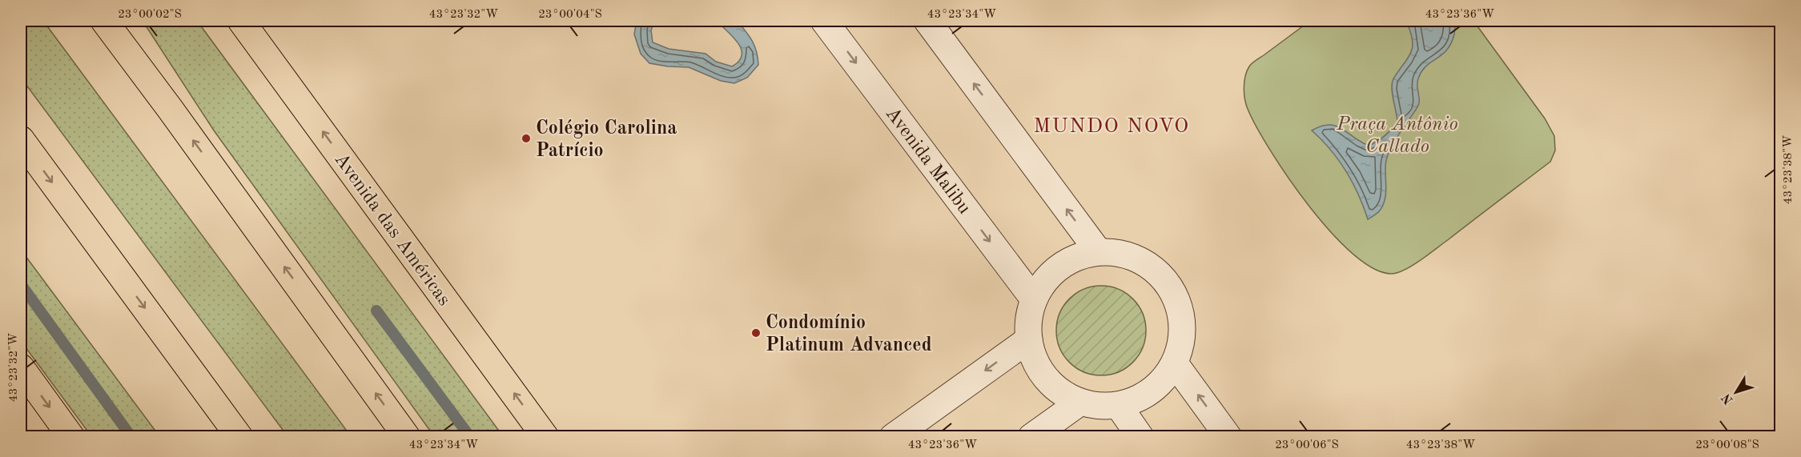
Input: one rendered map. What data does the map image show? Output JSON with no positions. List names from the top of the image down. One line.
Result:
{"streets":{"main road":["Avenida das Américas"],"street":["Avenida Malibu"]},"districts":["MUNDO NOVO"],"parks":["Praça Antônio Callado"],"places":["Colégio Carolina Patrício","Condomínio Platinum Advanced"],"north":"bottom left","coordinates":["23°00'02\"S","43°23'32\"W","23°00'04\"S","43°23'34\"W","43°23'36\"W","43°23'38\"W","23°00'06\"S","23°00'08\"S"]}
